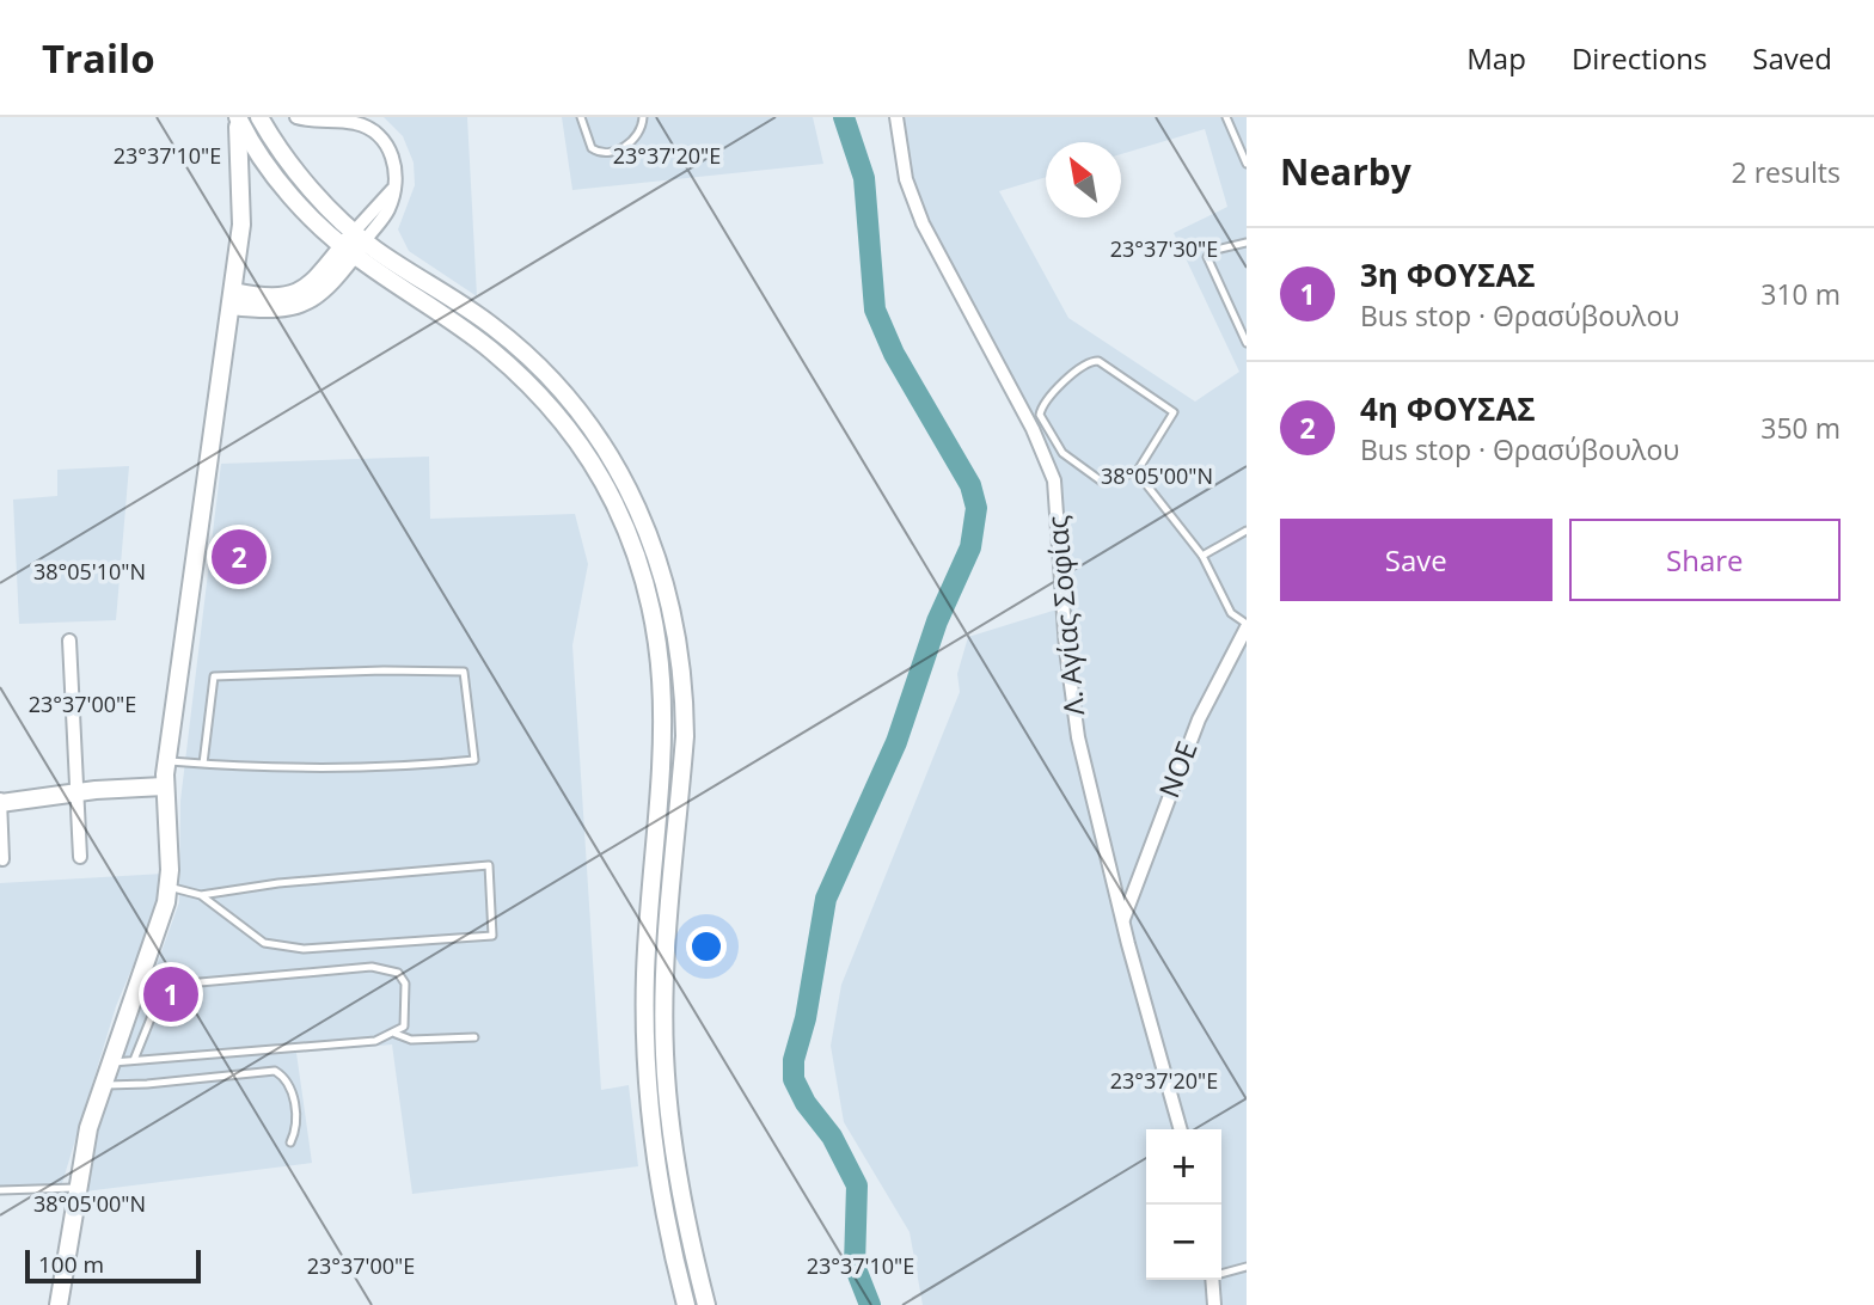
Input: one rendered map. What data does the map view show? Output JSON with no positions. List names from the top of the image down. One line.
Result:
{"streets":{"street":["Λ. Αγίας Σοφίας","NOE"]},"crossings":[["Λ. Αγίας Σοφίας","NOE"]],"scale_bar":"100 m","north":"top left","page":{"header":"Trailo","nav":["Map","Directions","Saved"],"heading":["Nearby","2 results"],"list":[{"mark":"1","name":"3η ΦΟΥΣΑΣ","note":"Bus stop · Θρασύβουλου","value":"310 m"},{"mark":"2","name":"4η ΦΟΥΣΑΣ","note":"Bus stop · Θρασύβουλου","value":"350 m"}],"buttons":["Save","Share"],"pins":["2","1"],"map_buttons":["+","−"],"scale":"100 m"},"coordinates":["23°37'10\"E","23°37'20\"E","23°37'30\"E","38°05'00\"N","38°05'10\"N","23°37'00\"E"]}
